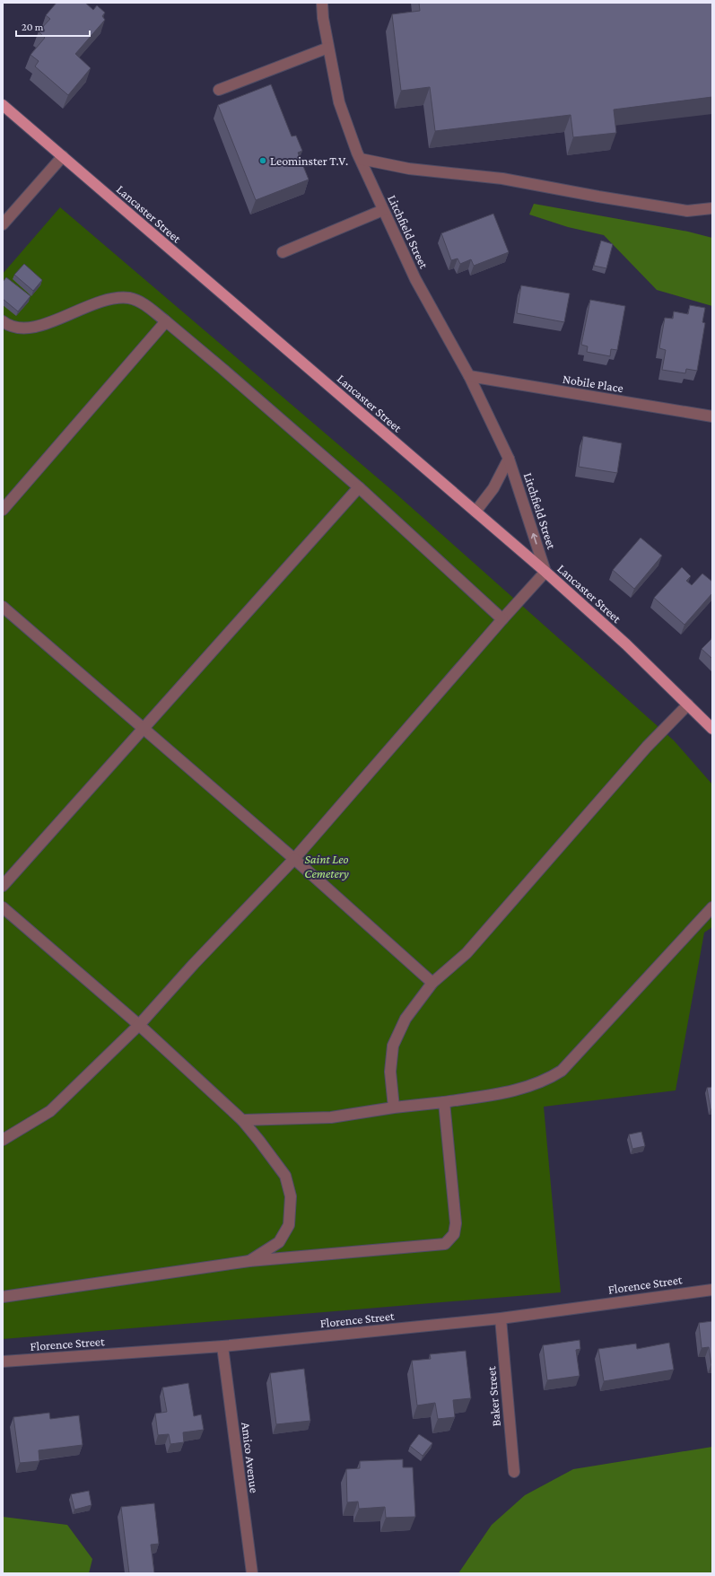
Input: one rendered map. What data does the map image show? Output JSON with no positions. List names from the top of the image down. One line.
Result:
{"streets":{"main road":["Lancaster Street"],"street":["Litchfield Street","Nobile Place","Florence Street","Baker Street","Amico Avenue"]},"crossings":[["Lancaster Street","Litchfield Street"],["Litchfield Street","Nobile Place"],["Florence Street","Baker Street"],["Florence Street","Amico Avenue"]],"parks":["Saint Leo Cemetery"],"places":["Leominster T.V."],"scale_bar":"20 m"}
